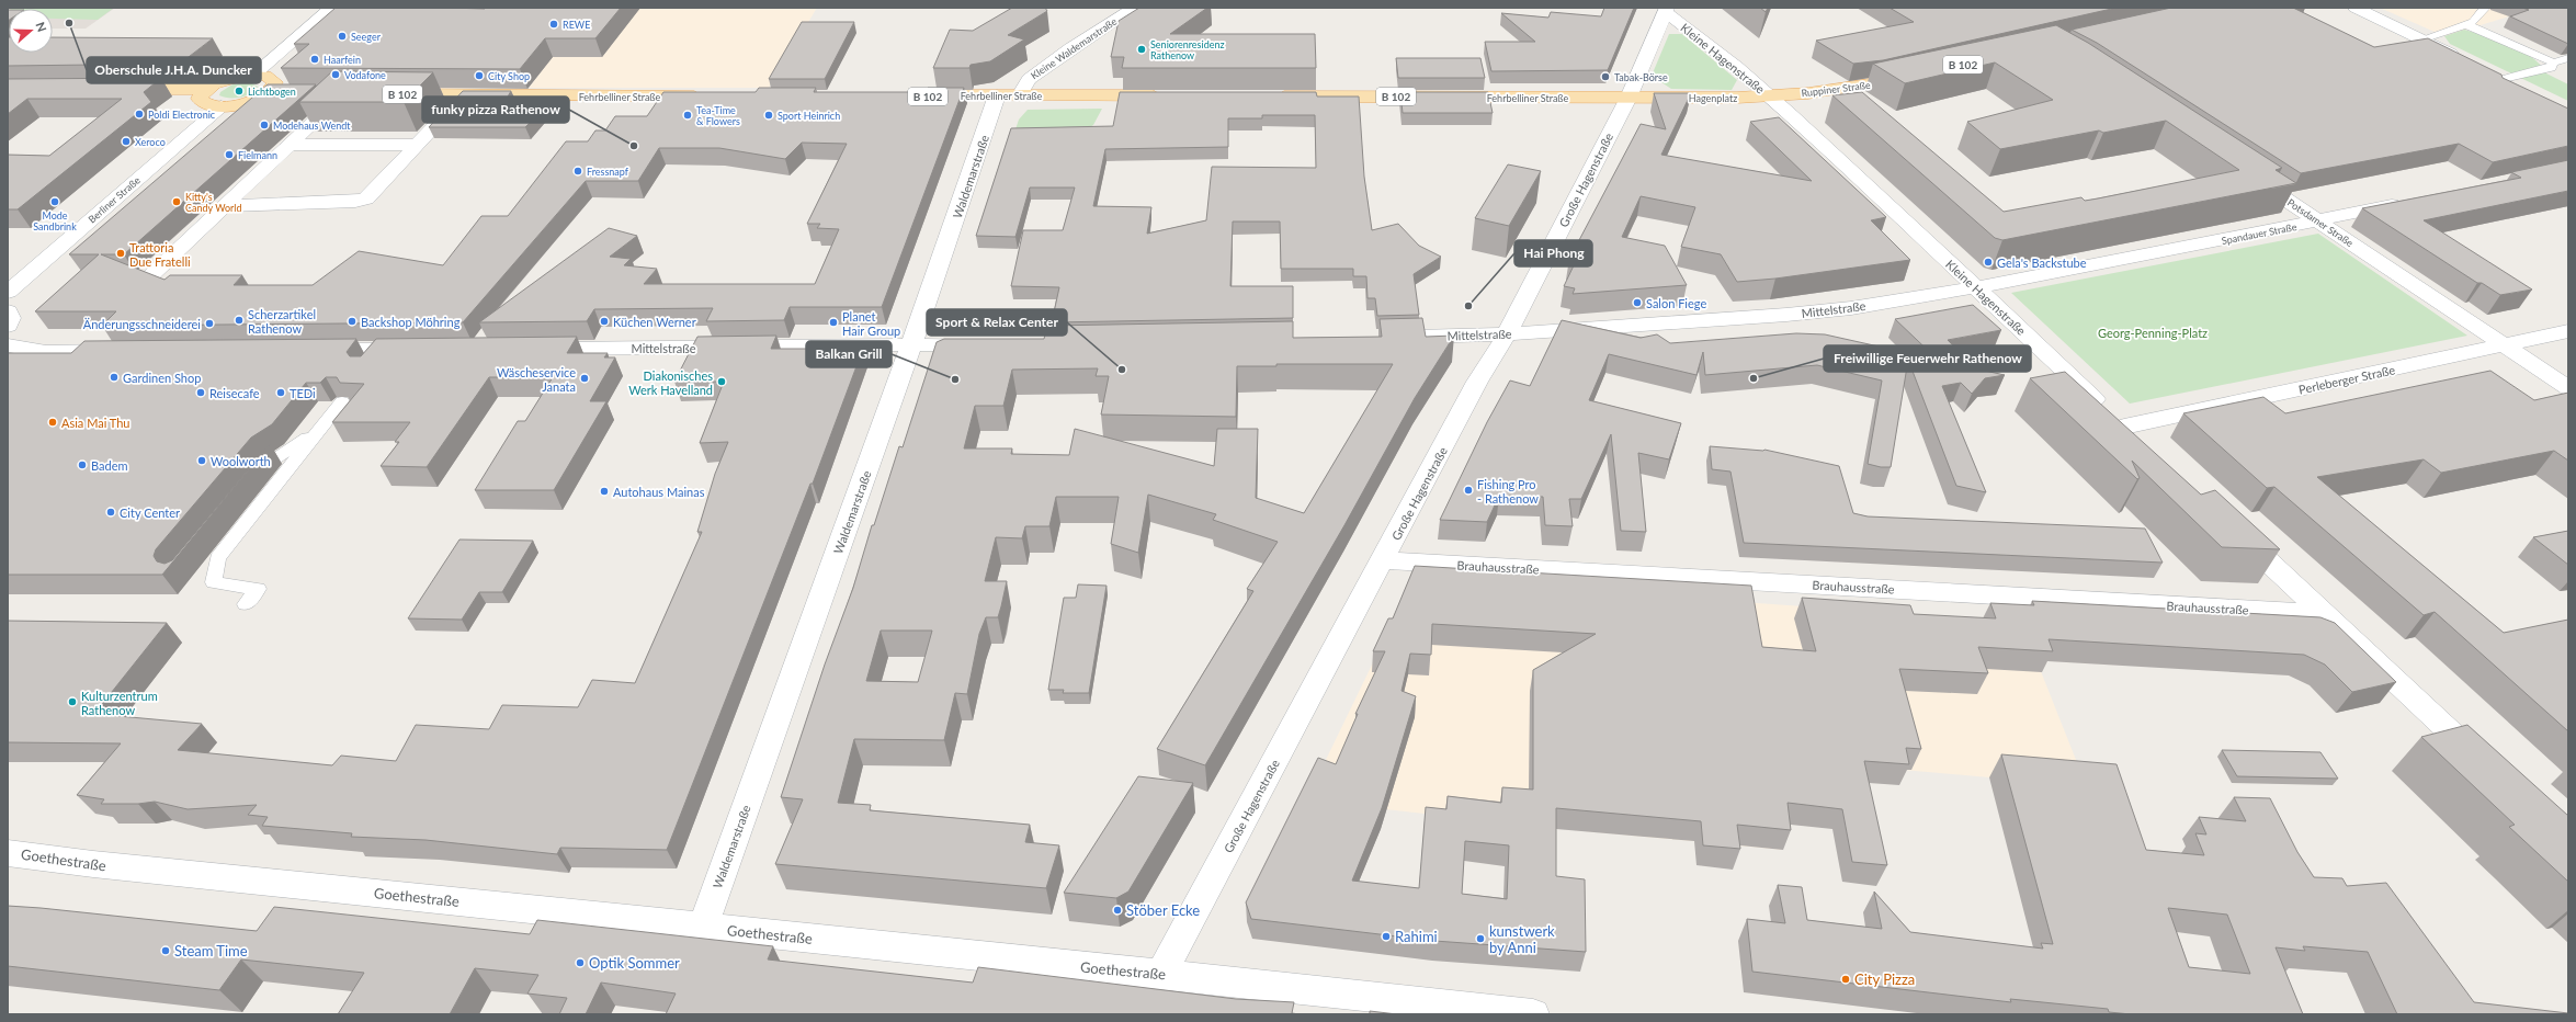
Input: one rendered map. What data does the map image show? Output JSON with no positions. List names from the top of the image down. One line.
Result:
{"streets":{"main road":["B 102","Ruppiner Straße","Fehrbelliner Straße","Hagenplatz"],"street":["Kleine Waldemarstraße","Kleine Hagenstraße","Waldemarstraße","Große Hagenstraße","Berliner Straße","Potsdamer Straße","Spandauer Straße","Mittelstraße","Perleberger Straße","Brauhausstraße","Goethestraße"]},"crossings":[["Kleine Waldemarstraße","Fehrbelliner Straße"],["Kleine Hagenstraße","Ruppiner Straße"],["Kleine Hagenstraße","Hagenplatz"],["Kleine Hagenstraße","Große Hagenstraße"],["Kleine Hagenstraße","Spandauer Straße"],["Kleine Hagenstraße","Mittelstraße"],["Kleine Hagenstraße","Perleberger Straße"],["Ruppiner Straße","Hagenplatz"],["Fehrbelliner Straße","Hagenplatz"],["Fehrbelliner Straße","Waldemarstraße"],["Fehrbelliner Straße","Große Hagenstraße"],["Hagenplatz","Große Hagenstraße"],["Waldemarstraße","Mittelstraße"],["Waldemarstraße","Goethestraße"],["Große Hagenstraße","Mittelstraße"],["Große Hagenstraße","Brauhausstraße"],["Große Hagenstraße","Goethestraße"],["Potsdamer Straße","Spandauer Straße"],["Potsdamer Straße","Perleberger Straße"],["Spandauer Straße","Mittelstraße"]],"parks":["Georg-Penning-Platz"],"places":["Oberschule J.H.A. Duncker","REWE","Seeger","Seniorenresidenz Rathenow","Haarfein","Vodafone","City Shop","Tabak-Börse","Lichtbogen","Poldi Electronic","Tea-Time & Flowers","Sport Heinrich","Modehaus Wendt","Xeroco","funky pizza Rathenow","Fielmann","Fressnapf","Mode Sandbrink","Kitty's Candy World","Trattoria Due Fratelli","Gela's Backstube","Salon Fiege","Hai Phong","Scherzartikel Rathenow","Backshop Möhring","Küchen Werner","Planet Hair Group","Änderungsschneiderei","Sport & Relax Center","Gardinen Shop","Wäscheservice Janata","Freiwillige Feuerwehr Rathenow","Balkan Grill","Diakonisches Werk Havelland","Reisecafe","TEDi","Asia Mai Thu","Woolworth","Badem","Fishing Pro - Rathenow","Autohaus Mainas","City Center","Kulturzentrum Rathenow","Stöber Ecke","Rahimi","kunstwerk by Anni","Steam Time","Optik Sommer","City Pizza"],"north":"right"}
